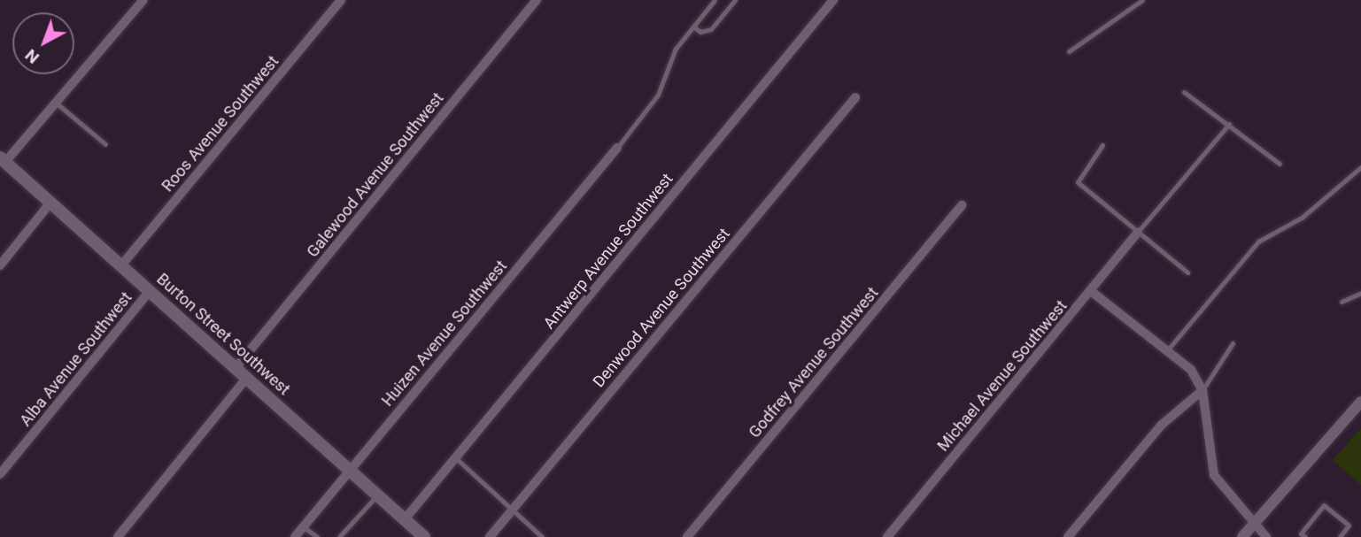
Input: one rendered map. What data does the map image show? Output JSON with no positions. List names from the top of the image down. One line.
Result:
{"streets":{"main road":["Burton Street Southwest"],"street":["Roos Avenue Southwest","Galewood Avenue Southwest","Antwerp Avenue Southwest","Denwood Avenue Southwest","Huizen Avenue Southwest","Alba Avenue Southwest","Godfrey Avenue Southwest","Michael Avenue Southwest"]},"crossings":[["Roos Avenue Southwest","Burton Street Southwest"],["Galewood Avenue Southwest","Burton Street Southwest"],["Antwerp Avenue Southwest","Burton Street Southwest"],["Huizen Avenue Southwest","Burton Street Southwest"],["Burton Street Southwest","Alba Avenue Southwest"]],"north":"bottom left"}
